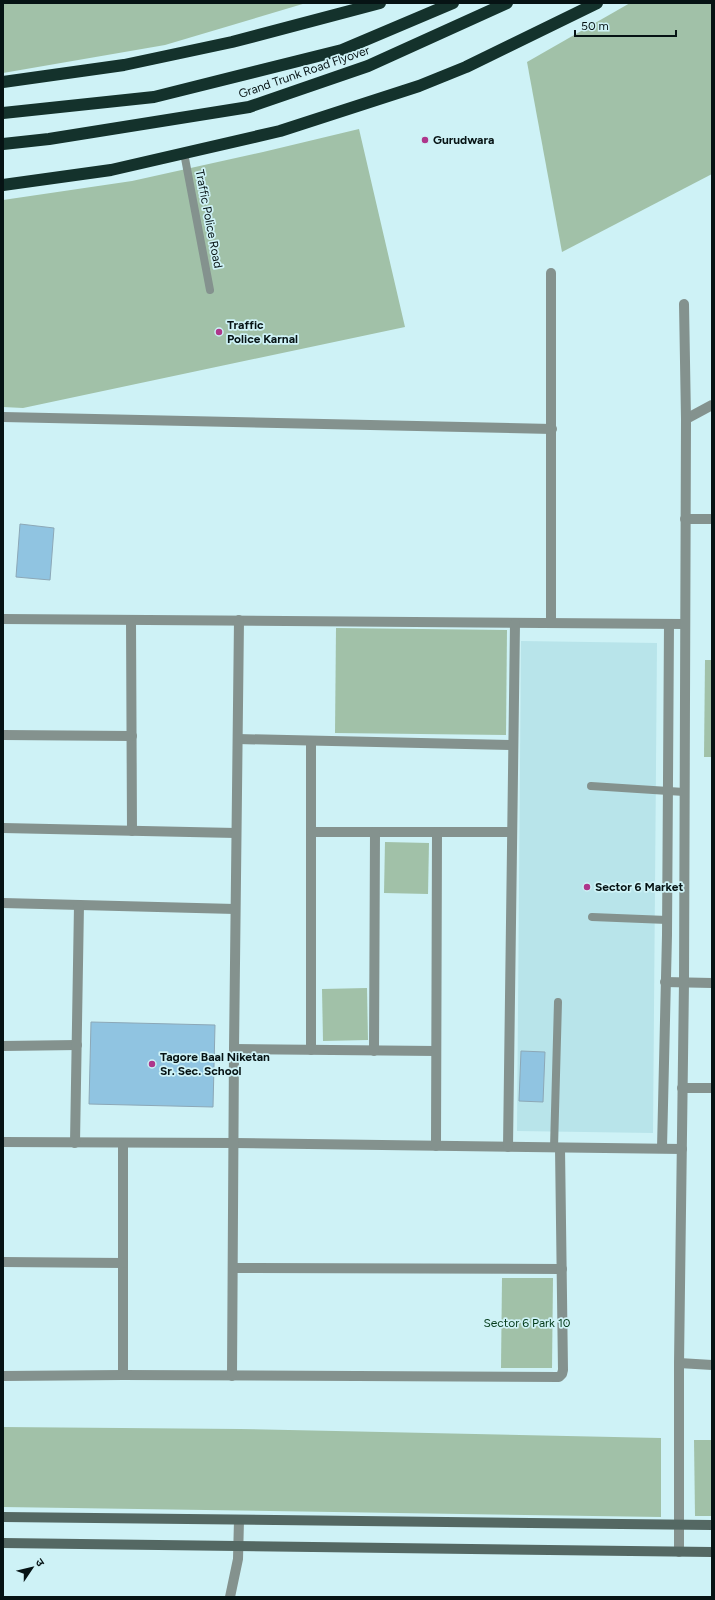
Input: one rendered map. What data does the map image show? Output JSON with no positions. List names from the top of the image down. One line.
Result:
{"streets":{"highway":["Grand Trunk Road Flyover"],"lane":["Traffic Police Road"]},"parks":["Sector 6 Park 10"],"places":["Gurudwara","Traffic Police Karnal","Sector 6 Market","Tagore Baal Niketan Sr. Sec. School"],"scale_bar":"50 m","north":"top right"}
